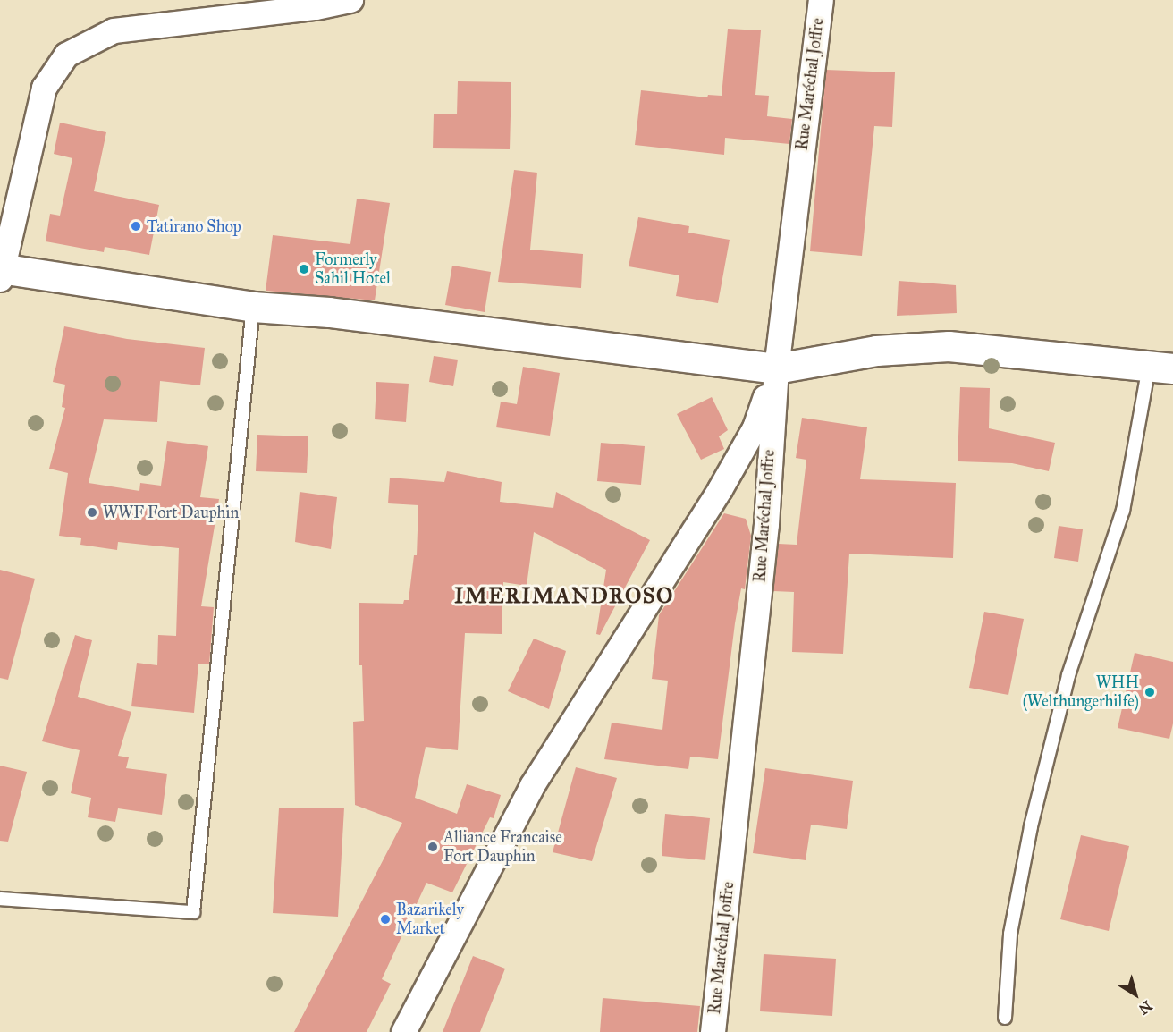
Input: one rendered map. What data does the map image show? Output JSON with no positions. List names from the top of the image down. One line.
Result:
{"streets":{"street":["Rue Maréchal Joffre"]},"districts":["IMERIMANDROSO"],"places":["Tatirano Shop","Formerly Sahil Hotel","WWF Fort Dauphin","WHH (Welthungerhilfe)","Alliance Francaise Fort Dauphin","Bazarikely Market"],"north":"bottom right"}
